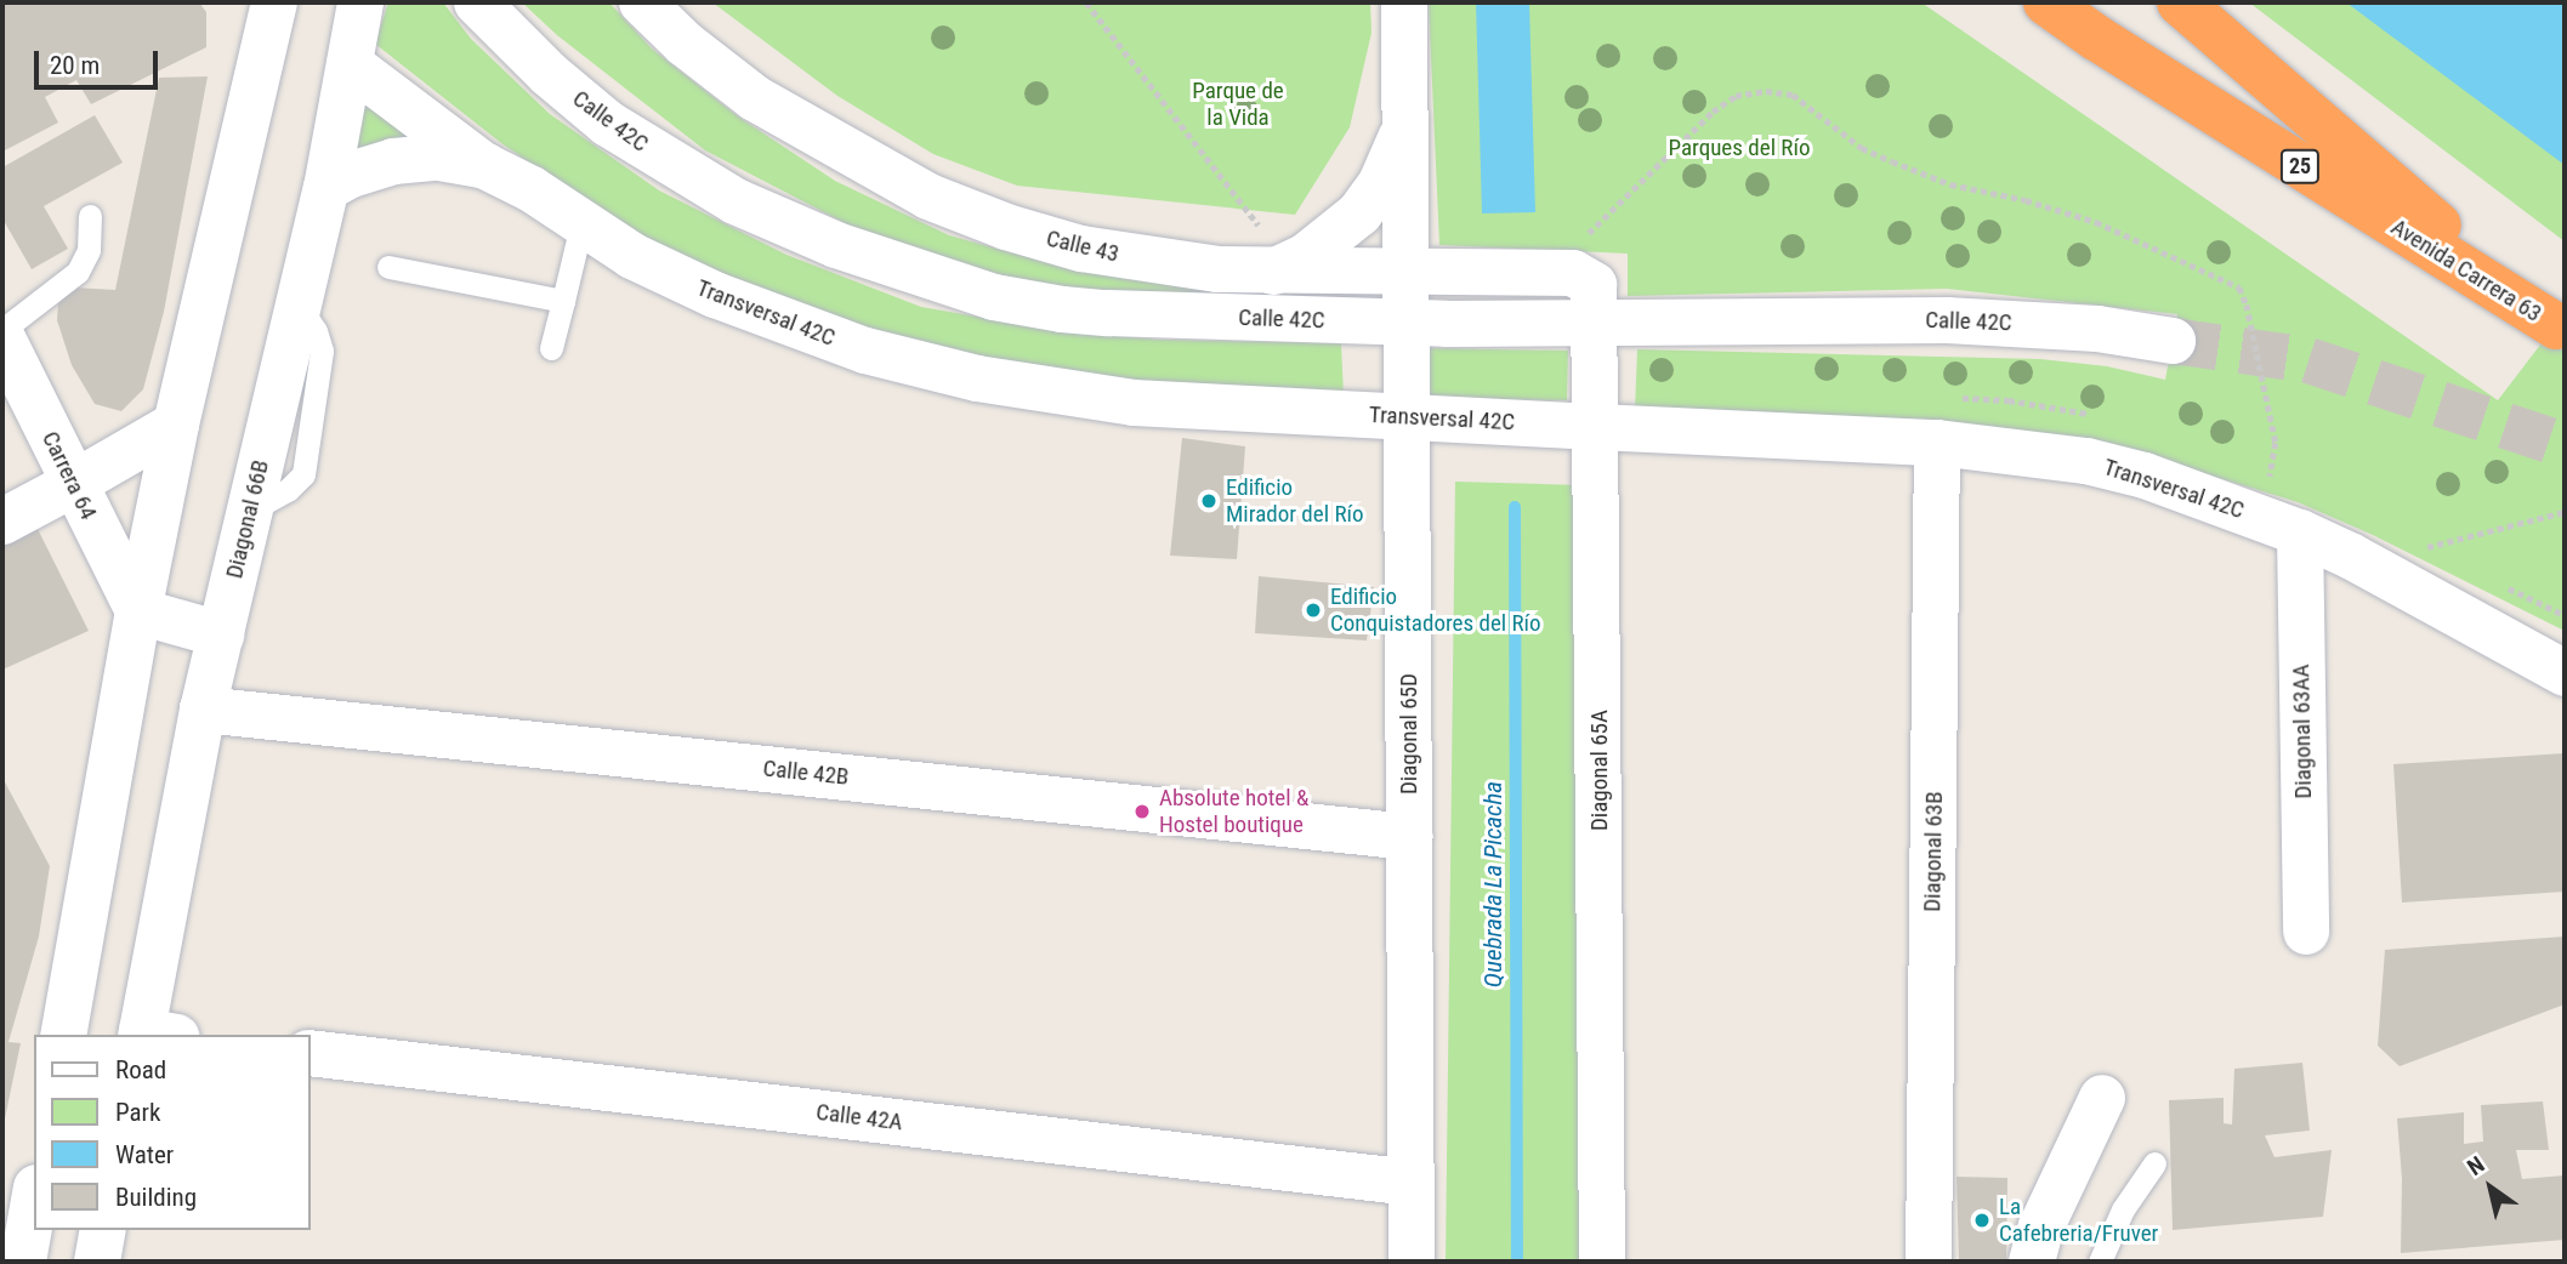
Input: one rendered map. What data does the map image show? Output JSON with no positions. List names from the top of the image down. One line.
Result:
{"streets":{"highway":["25","Avenida Carrera 63"],"street":["Calle 42C","Calle 43","Transversal 42C","Carrera 64","Diagonal 66B","Diagonal 63AA","Diagonal 65D","Diagonal 65A","Calle 42B","Diagonal 63B","Calle 42A"]},"crossings":[["Calle 42C","Calle 43"],["Calle 42C","Diagonal 65D"],["Calle 42C","Diagonal 65A"],["Calle 43","Diagonal 65D"],["Calle 43","Diagonal 65A"],["Transversal 42C","Diagonal 66B"],["Transversal 42C","Diagonal 63AA"],["Transversal 42C","Diagonal 65D"],["Transversal 42C","Diagonal 65A"],["Transversal 42C","Diagonal 63B"],["Diagonal 66B","Calle 42B"],["Diagonal 65D","Calle 42B"],["Diagonal 65D","Calle 42A"]],"water":["Quebrada La Picacha"],"parks":["Parque de la Vida","Parques del Río"],"places":["Edificio Mirador del Río","Edificio Conquistadores del Río","Absolute hotel & Hostel boutique","La Cafebreria/Fruver"],"legend":["Road","Park","Water","Building"],"scale_bar":"20 m","north":"top left"}
